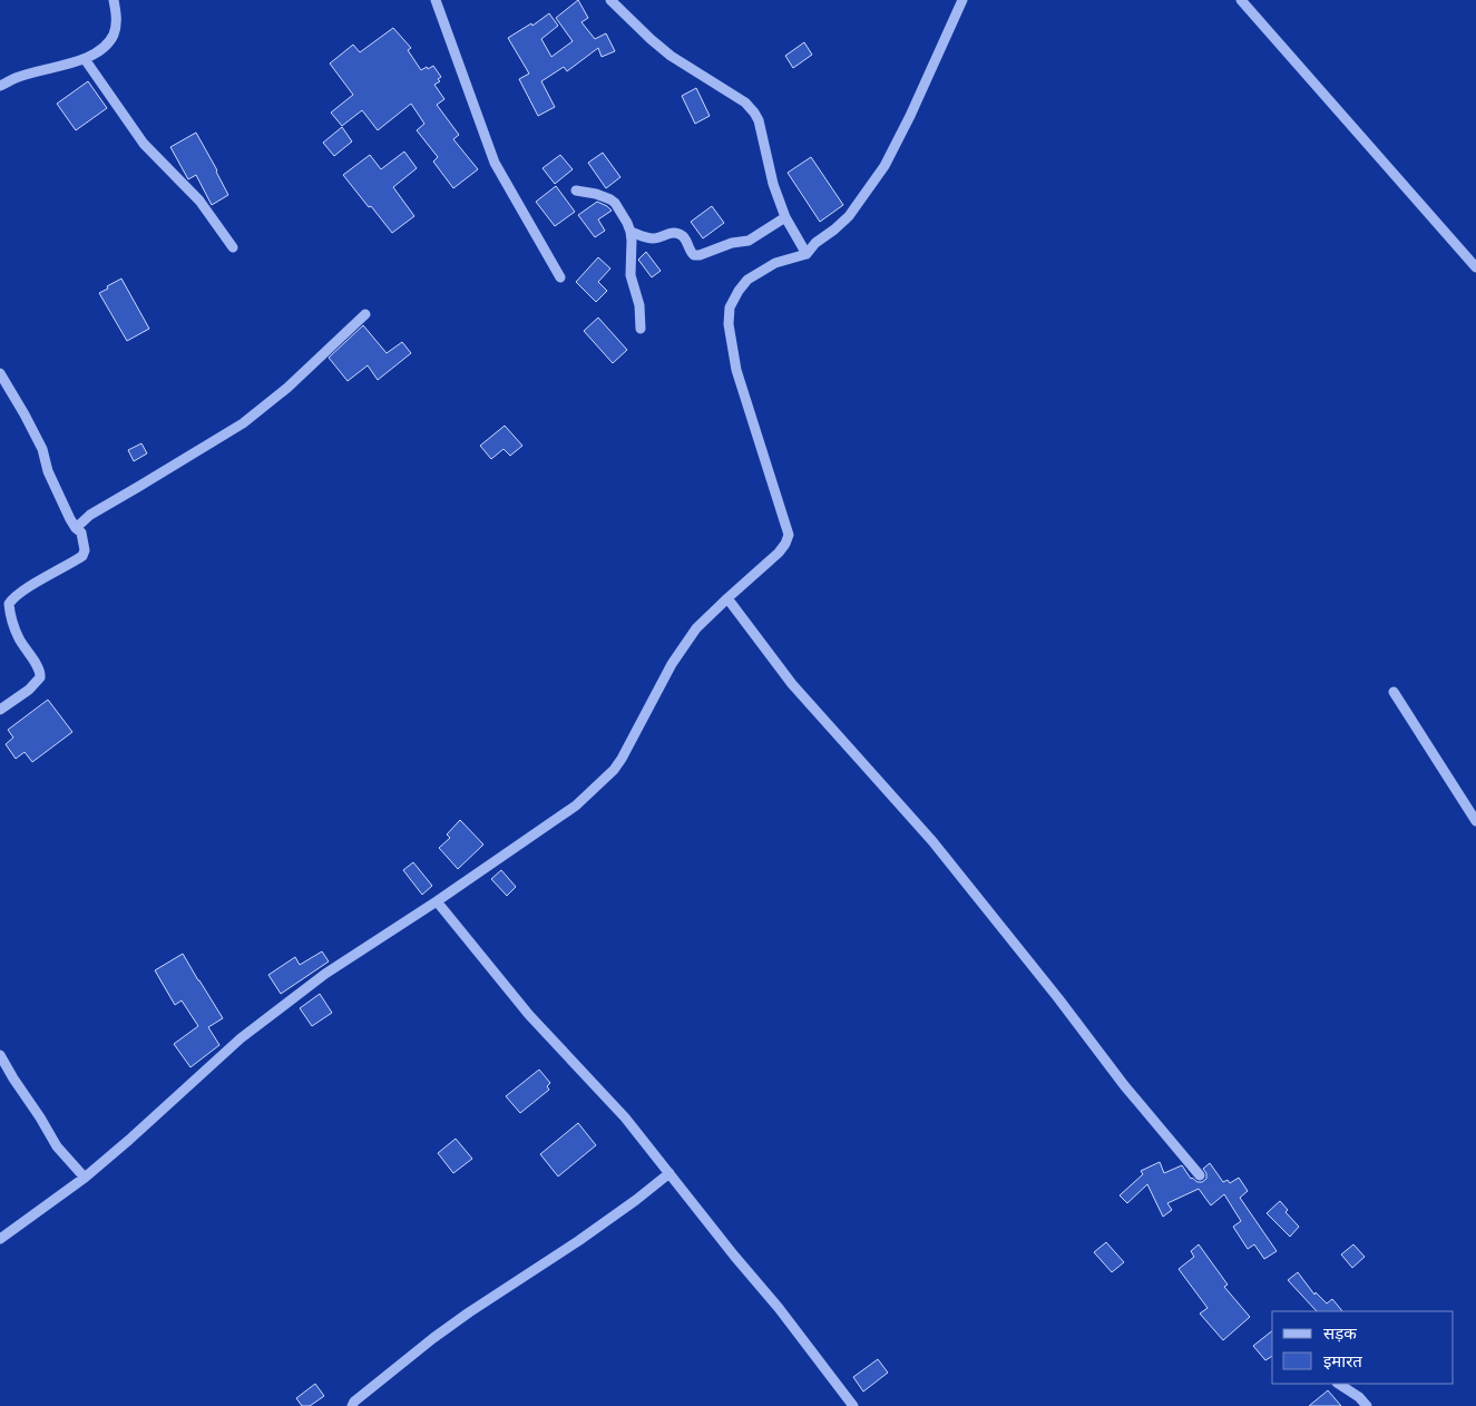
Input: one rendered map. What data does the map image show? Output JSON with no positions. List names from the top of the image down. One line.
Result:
{"legend":["सड़क","इमारत"]}
